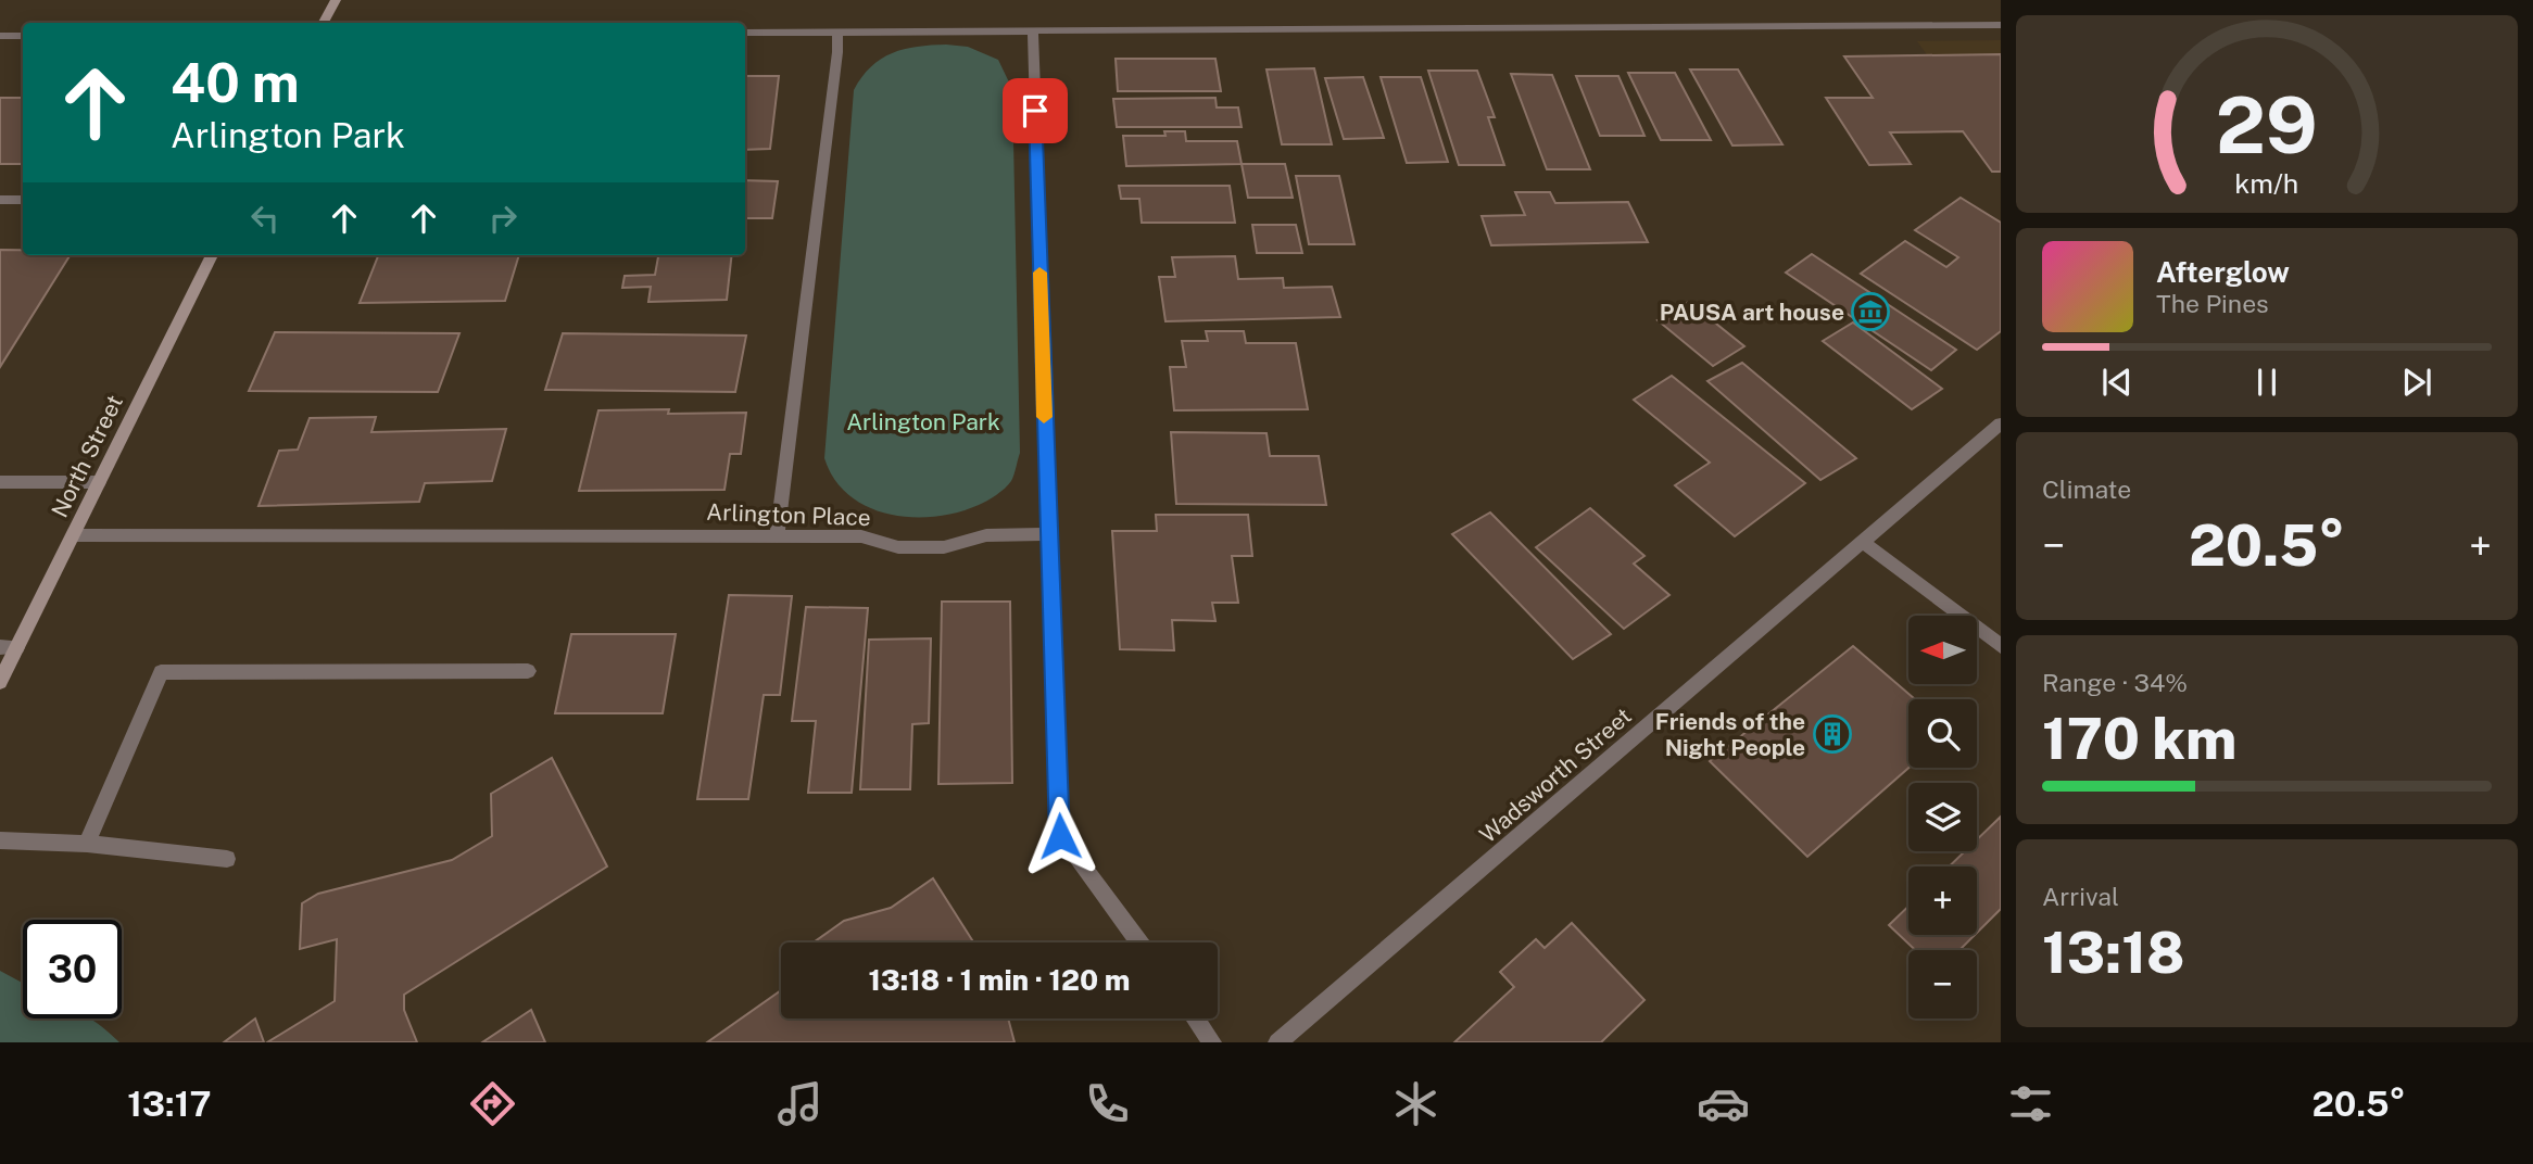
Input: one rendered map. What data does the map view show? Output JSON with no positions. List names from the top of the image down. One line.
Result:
{"streets":{"street":["North Street","Arlington Place","Wadsworth Street"]},"crossings":[["North Street","Arlington Place"]],"parks":["Arlington Park"],"places":{"museum":["PAUSA art house"],"building":["Friends of the Night People"]},"north":"left","page":{"turn":["40 m","Arlington Park"],"song":["Afterglow","The Pines"],"tile":["Climate",["Range · 34%","170 km"],["Arrival","13:18"]],"heat":["−","20.5°","+"],"map_buttons":["+","−"],"limit":"30","trip":"13:18 · 1 min · 120 m","tabs":["13:17","20.5°"],"gauge":["29","km/h"]}}
